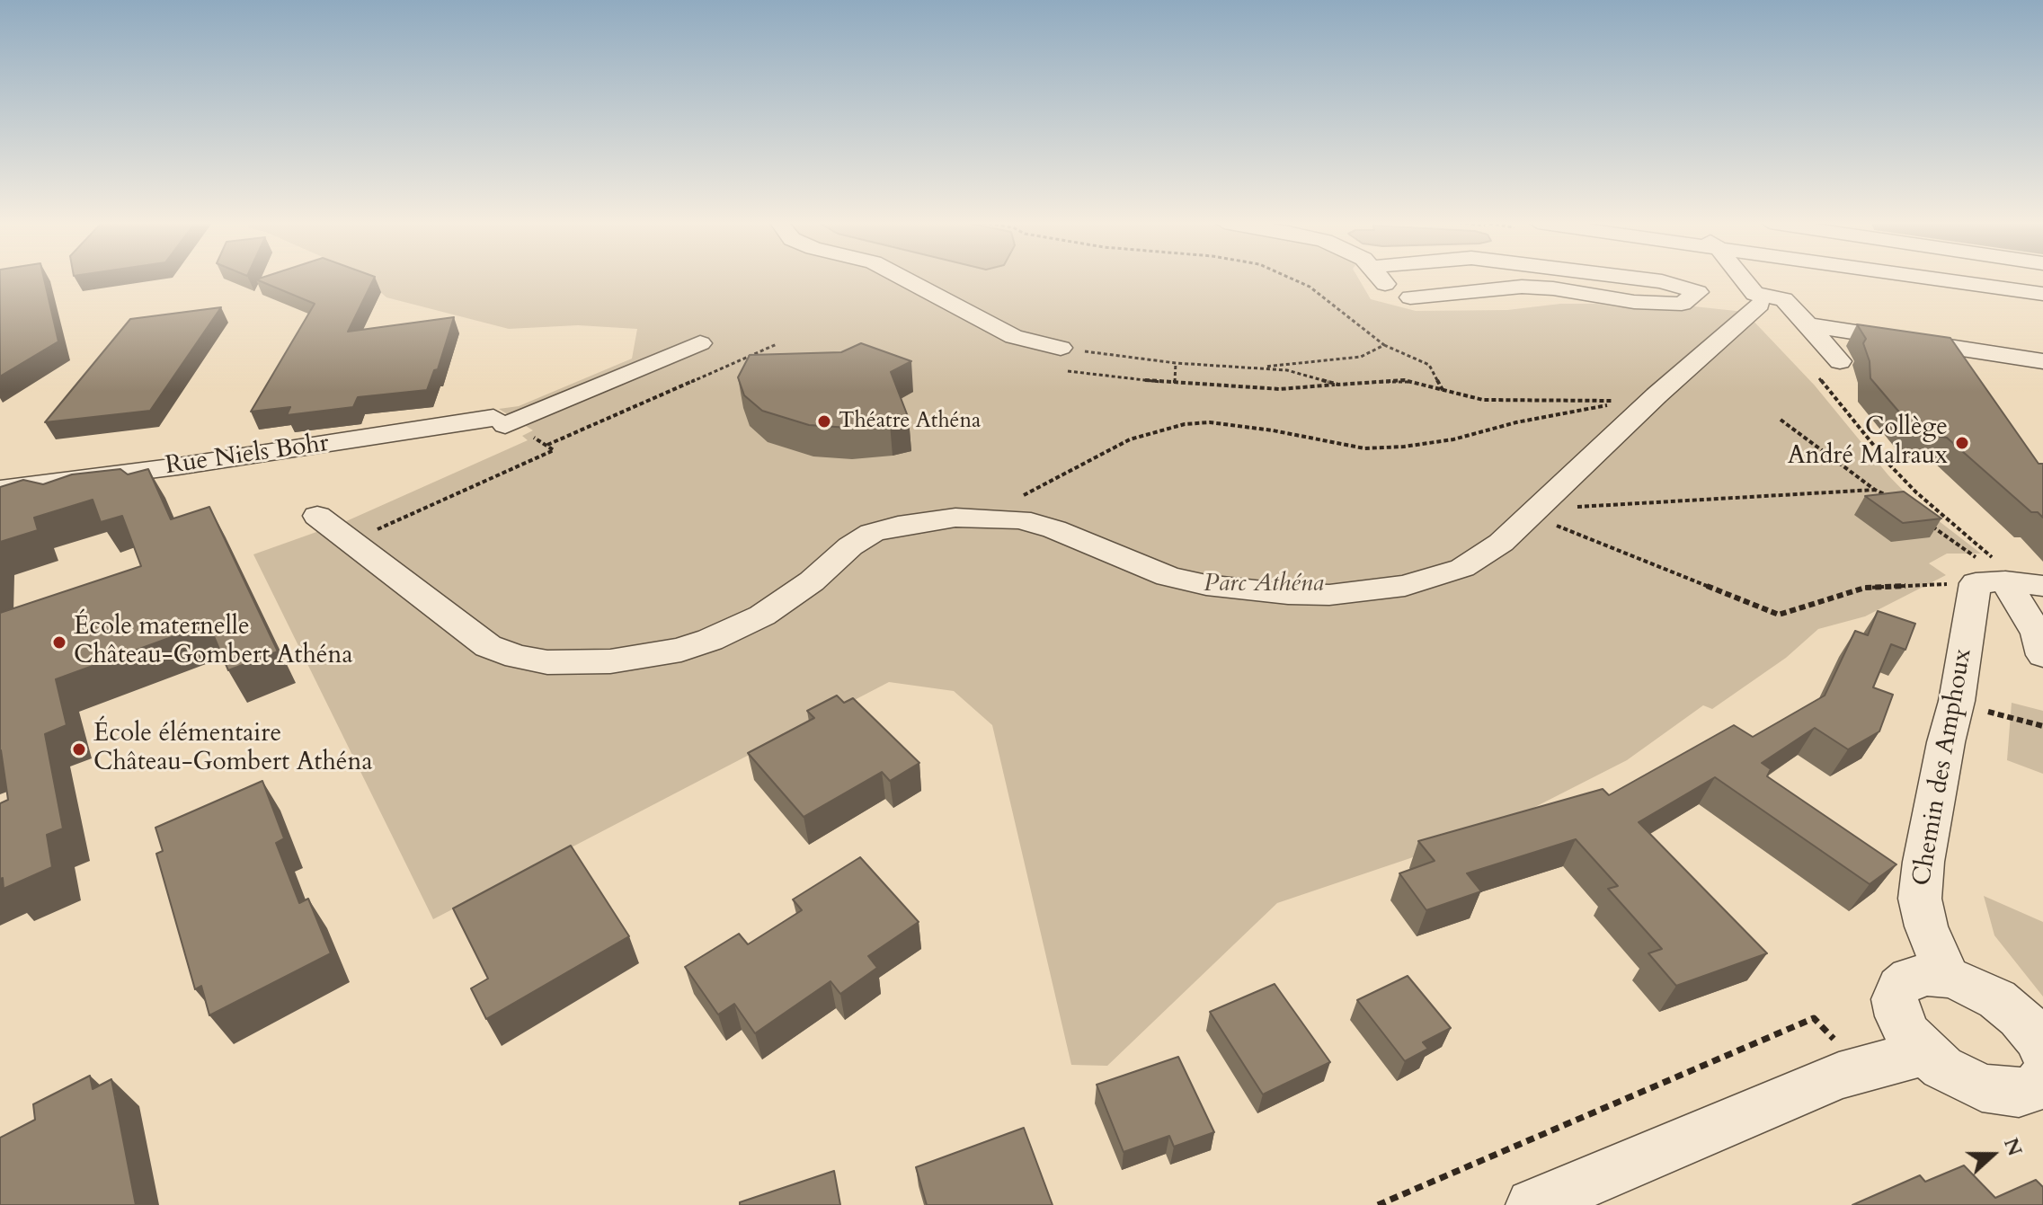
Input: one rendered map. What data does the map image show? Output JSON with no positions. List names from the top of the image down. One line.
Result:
{"streets":{"street":["Rue Niels Bohr","Chemin des Amphoux"]},"parks":["Parc Athéna"],"places":["Théatre Athéna","Collège André Malraux","École maternelle Château-Gombert Athéna","École élémentaire Château-Gombert Athéna"],"north":"right"}
